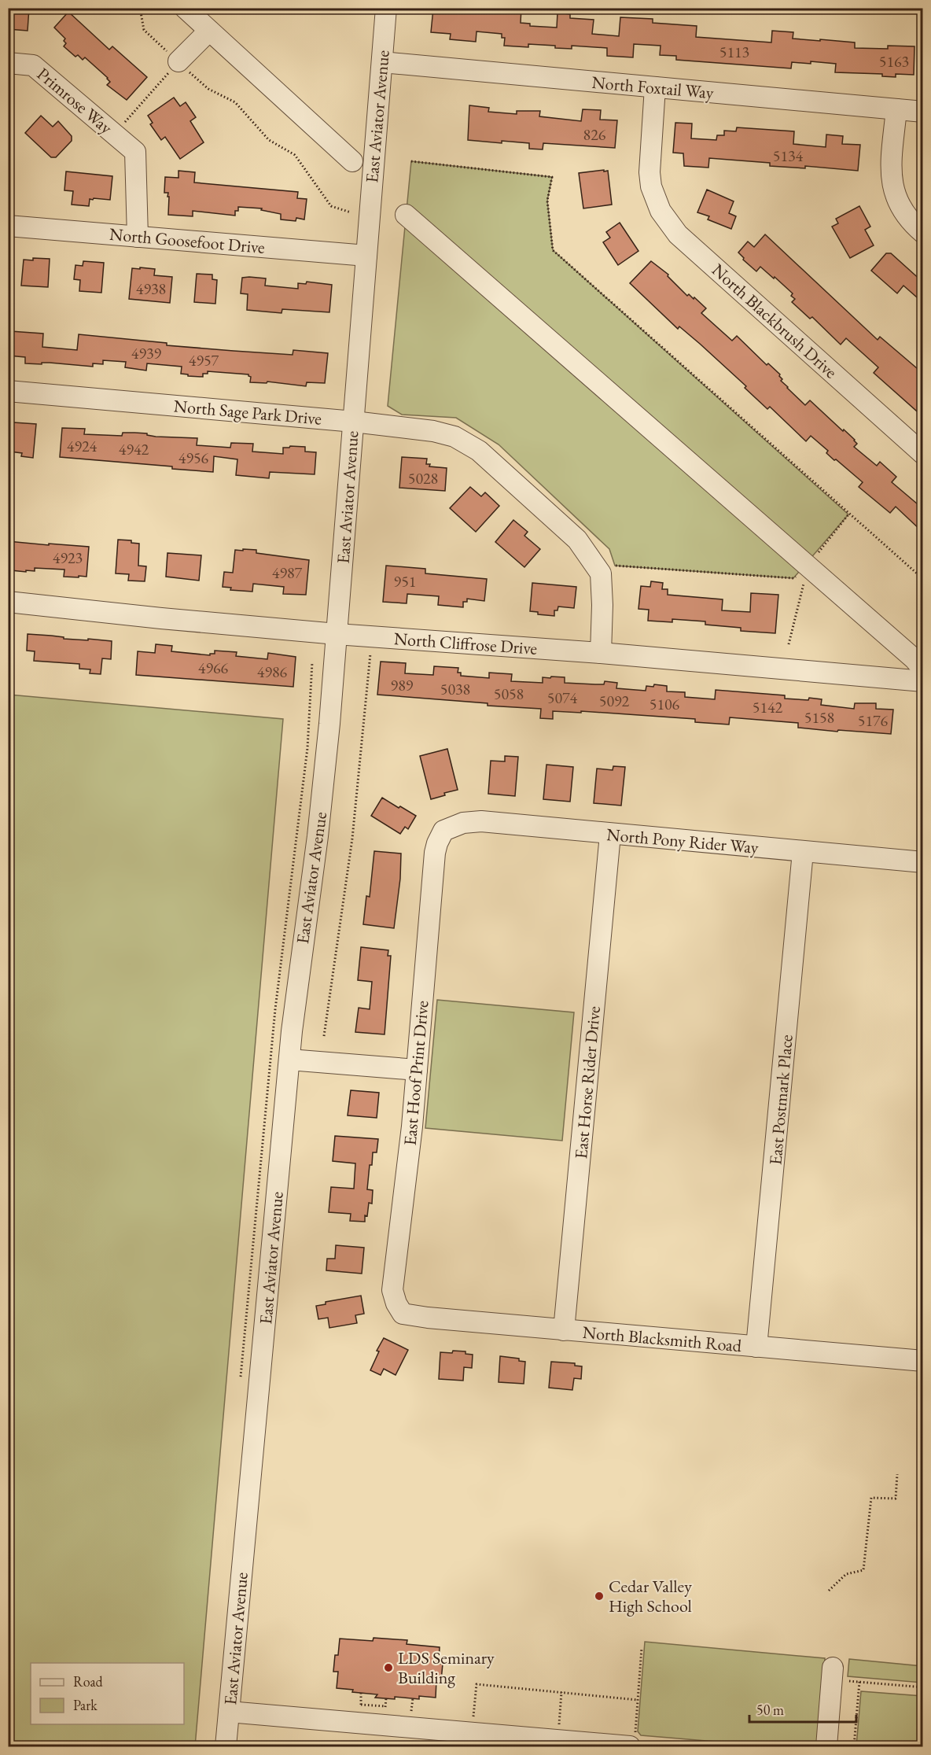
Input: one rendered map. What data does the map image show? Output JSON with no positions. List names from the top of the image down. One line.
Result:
{"streets":{"street":["North Foxtail Way","Primrose Way","East Aviator Avenue","North Goosefoot Drive","North Blackbrush Drive","North Sage Park Drive","North Cliffrose Drive","North Pony Rider Way","East Hoof Print Drive","East Horse Rider Drive","East Postmark Place","North Blacksmith Road"]},"crossings":[["North Foxtail Way","East Aviator Avenue"],["North Foxtail Way","North Blackbrush Drive"],["Primrose Way","North Goosefoot Drive"],["East Aviator Avenue","North Goosefoot Drive"],["East Aviator Avenue","North Sage Park Drive"],["East Aviator Avenue","North Cliffrose Drive"],["North Pony Rider Way","East Hoof Print Drive"],["North Pony Rider Way","East Horse Rider Drive"],["North Pony Rider Way","East Postmark Place"],["East Hoof Print Drive","North Blacksmith Road"],["East Horse Rider Drive","North Blacksmith Road"],["East Postmark Place","North Blacksmith Road"]],"places":["Cedar Valley High School","LDS Seminary Building"],"house_numbers":["5113","5163","826","5134","4938","4939","4957","4924","4942","4956","5028","4923","4987","951","4966","4986","989","5038","5058","5074","5092","5106","5142","5158","5176"],"legend":["Road","Park"],"scale_bar":"50 m"}
